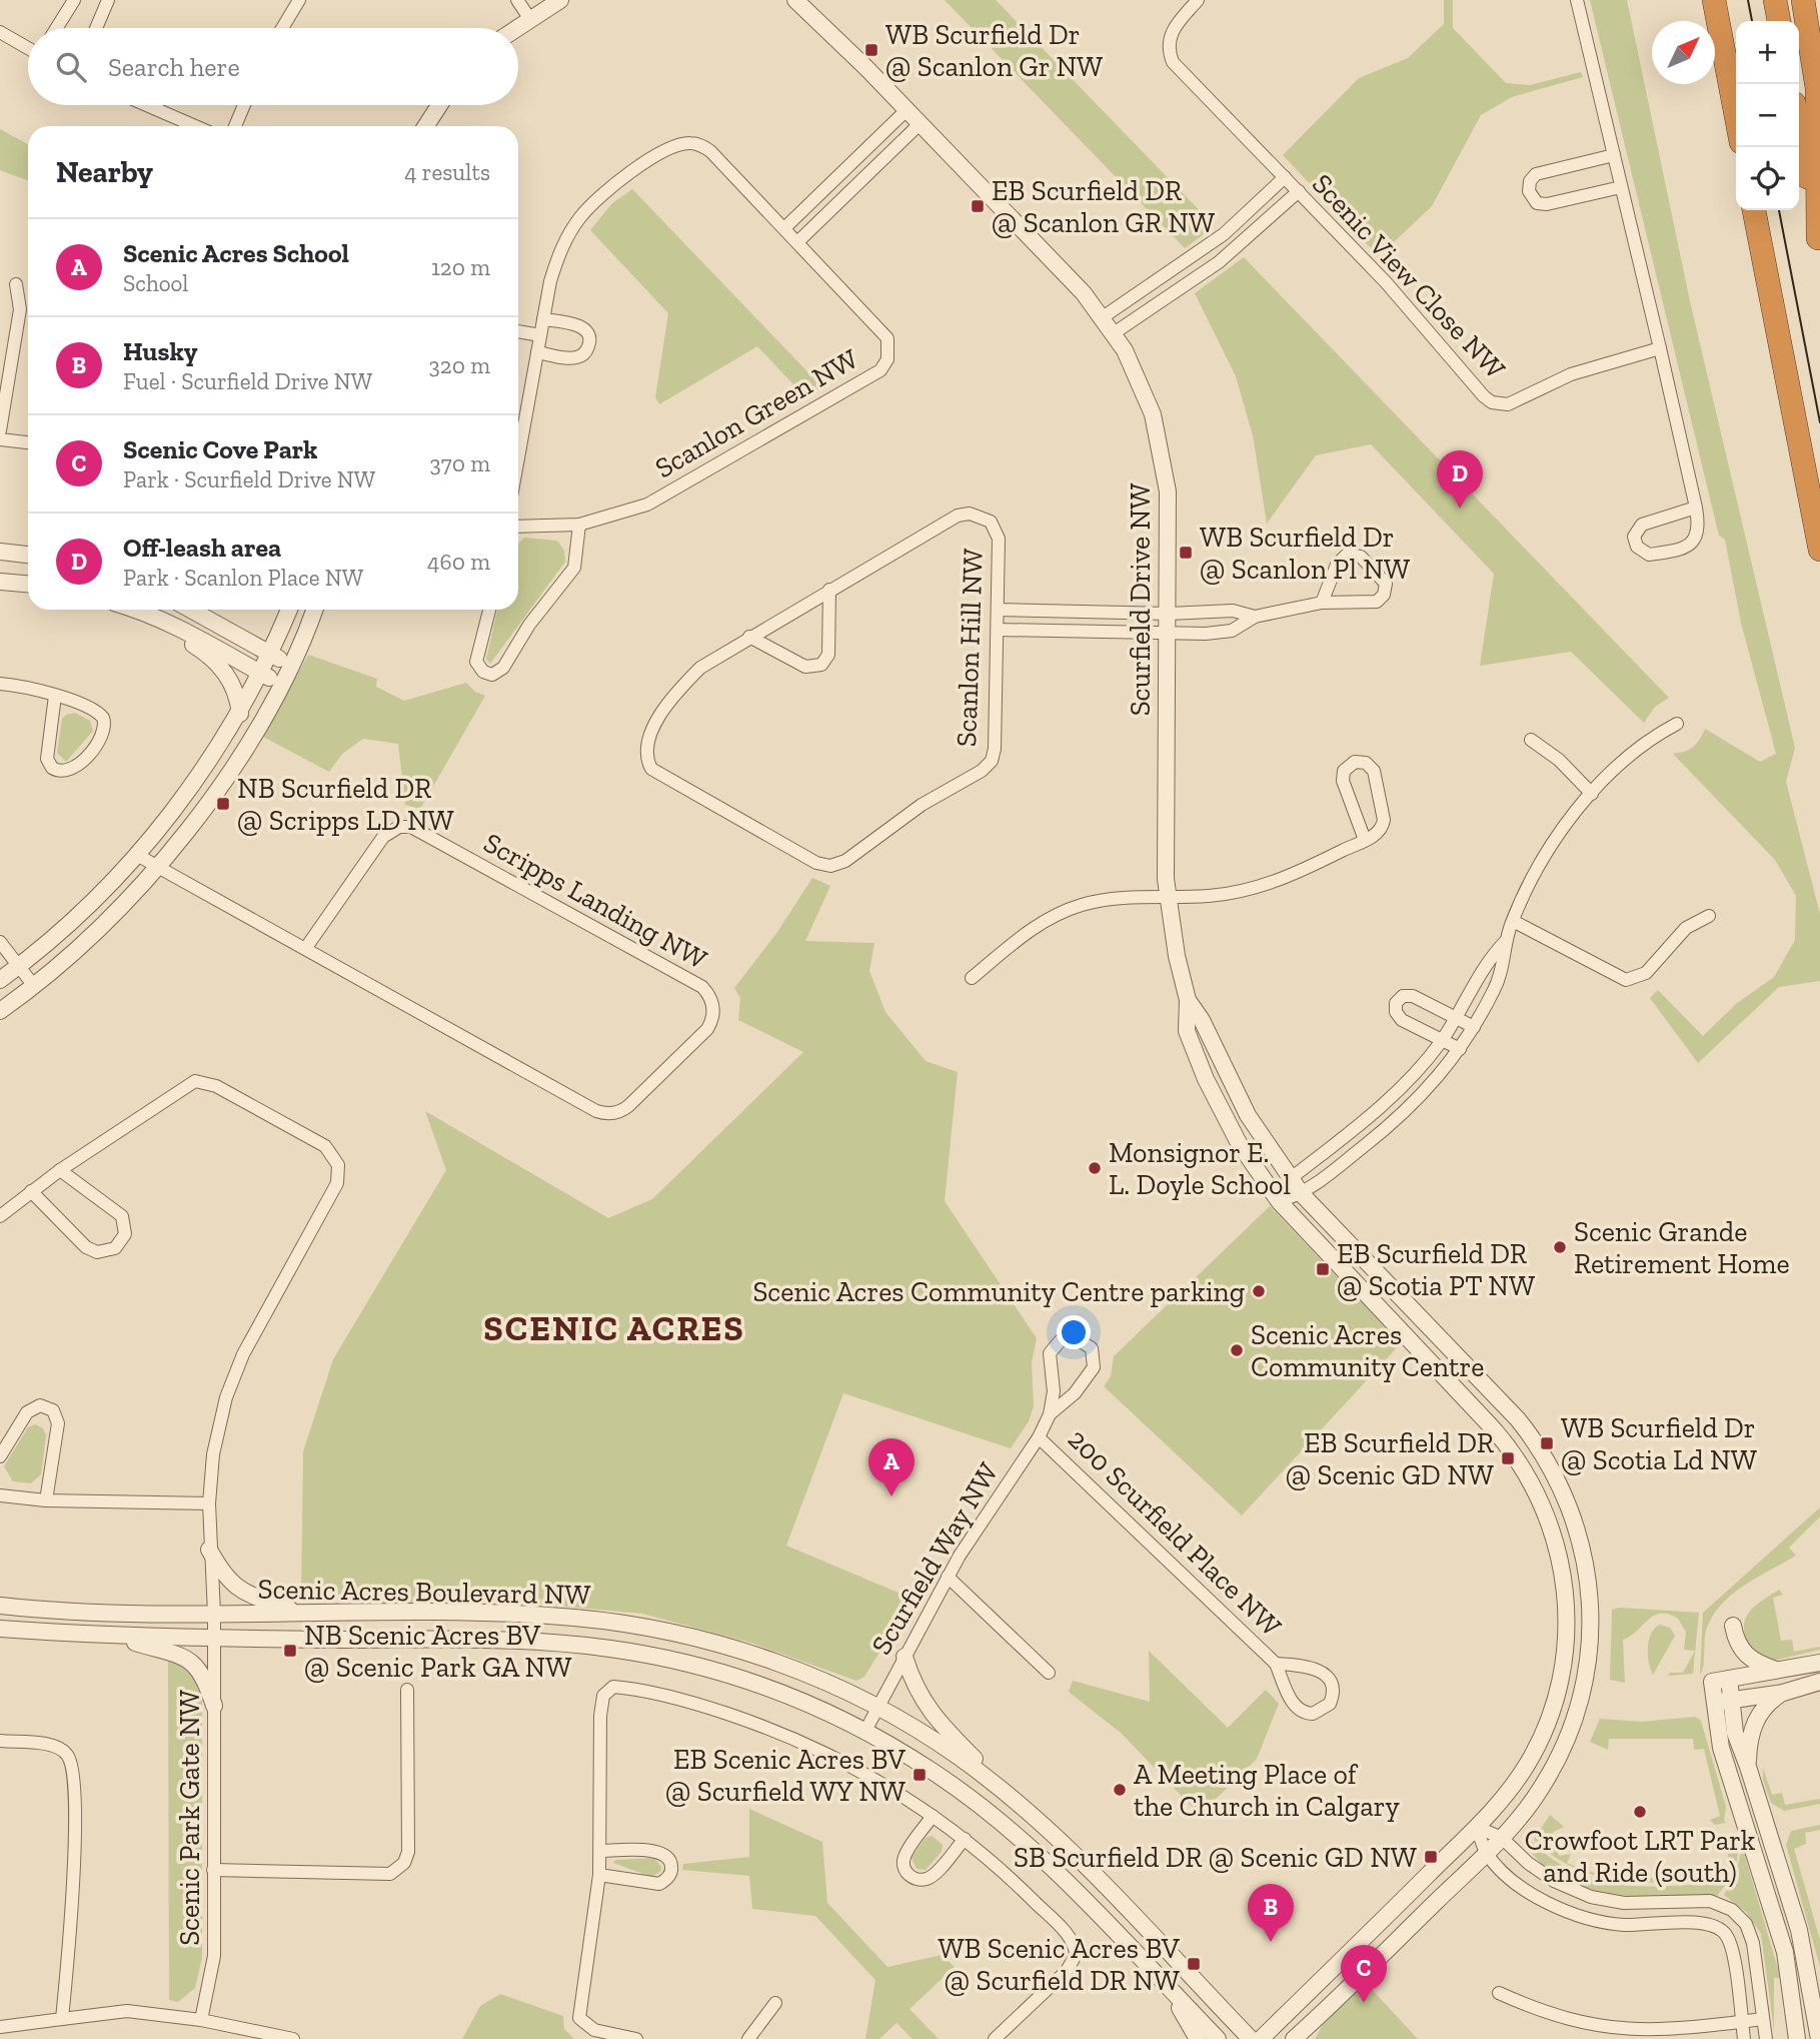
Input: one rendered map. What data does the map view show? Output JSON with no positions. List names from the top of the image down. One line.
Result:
{"streets":{"street":["Scenic View Close NW","Scanlon Green NW","Scurfield Drive NW","Scanlon Hill NW","Scripps Landing NW","200 Scurfield Place NW","Scurfield Way NW","Scenic Acres Boulevard NW","Scenic Park Gate NW"]},"crossings":[["200 Scurfield Place NW","Scurfield Way NW"],["Scurfield Way NW","Scenic Acres Boulevard NW"],["Scenic Acres Boulevard NW","Scenic Park Gate NW"]],"districts":["SCENIC ACRES"],"places":{"transit":["WB Scurfield Dr @ Scanlon Gr NW","EB Scurfield DR @ Scanlon GR NW","WB Scurfield Dr @ Scanlon Pl NW","NB Scurfield DR @ Scripps LD NW","EB Scurfield DR @ Scotia PT NW","WB Scurfield Dr @ Scotia Ld NW","EB Scurfield DR @ Scenic GD NW","NB Scenic Acres BV @ Scenic Park GA NW","EB Scenic Acres BV @ Scurfield WY NW","SB Scurfield DR @ Scenic GD NW","WB Scenic Acres BV @ Scurfield DR NW"],"other":["Monsignor E. L. Doyle School","Scenic Grande Retirement Home","Scenic Acres Community Centre parking","Scenic Acres Community Centre","A Meeting Place of the Church in Calgary","Crowfoot LRT Park and Ride (south)"]},"north":"top right","page":{"map_buttons":["+","−"],"search":"Search here","heading":["Nearby","4 results"],"list":[{"mark":"A","name":"Scenic Acres School","note":"School","value":"120 m"},{"mark":"B","name":"Husky","note":"Fuel · Scurfield Drive NW","value":"320 m"},{"mark":"C","name":"Scenic Cove Park","note":"Park · Scurfield Drive NW","value":"370 m"},{"mark":"D","name":"Off-leash area","note":"Park · Scanlon Place NW","value":"460 m"}],"pins":["D","A","B","C"]}}
